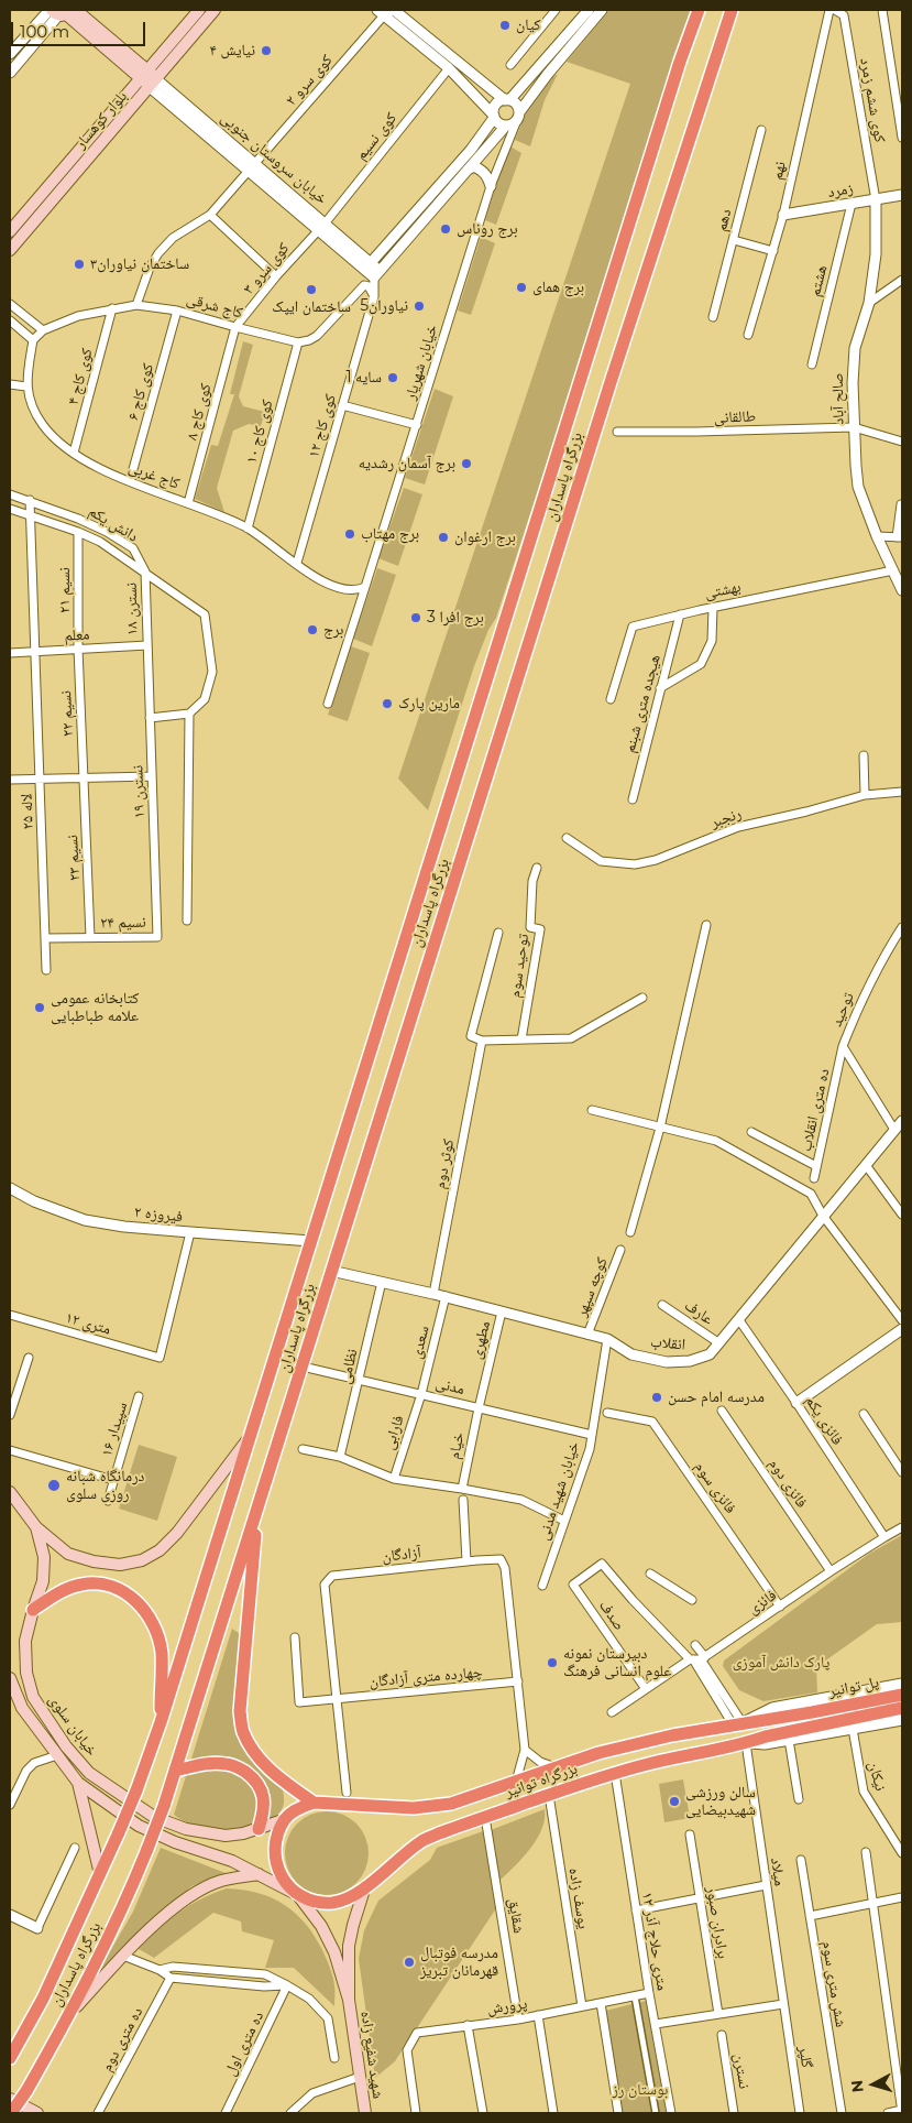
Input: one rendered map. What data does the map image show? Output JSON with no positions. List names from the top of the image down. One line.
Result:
{"streets":{"highway":["بزرگراه پاسداران","پل توانیر","بزرگراه توانیر"],"main road":["بلوار کوهسار","خیابان سلوی","شهید شفیع زاده"],"street":["کوی سرو ۲","کوی ششم زمرد","کوی نسیم","خیابان سروستان جنوبی","نهم","زمرد","دهم","کوی سرو ۳","هشتم","کاج شرقی","خیابان شهریار","کوی کاج ۴","کوی کاج ۶","صالح آباد","کوی کاج ۸","طالقانی","کوی کاج ۱۲","کوی کاج ۱۰","کاج غربی","دانش یکم","نسیم ۲۱","بهشتی","نسترن ۱۸","معلم","هیجده متری شبنم","نسیم ۲۲","نسترن ۱۹","لاله ۲۵","رنجبر","نسیم ۲۳","نسیم ۲۴","توحید سوم","توحید","ده متری انقلاب","کوثر دوم","فیروزه ٢","کوچه سپهر","عارف","۱۲ متری","مطهری","سعدی","انقلاب","نظامی","مدنی","فائزی یکم","سپیدار ۱۶","فارابی","خیام","فائزی دوم","فائزی سوم","خیابان شهید مدنی","آزادگان","فائزی","صدف","چهارده متری آزادگان","نیکان","میلاد","یوسف زاده","شقایق","برادران صبور","۱۲ متری حلاج آذر","شش متری سوم","پرورش","ده متری دوم","ده متری اول","گلپر","نسترن"]},"crossings":[["کوی سرو ۲","خیابان سروستان جنوبی"],["کوی سرو ۲","کاج شرقی"],["کوی ششم زمرد","زمرد"],["کوی ششم زمرد","صالح آباد"],["بلوار کوهسار","خیابان سروستان جنوبی"],["کوی نسیم","خیابان سروستان جنوبی"],["کوی نسیم","کوی سرو ۳"],["خیابان سروستان جنوبی","کوی سرو ۳"],["خیابان سروستان جنوبی","کوی کاج ۱۲"],["نهم","زمرد"],["زمرد","هشتم"],["زمرد","صالح آباد"],["کوی سرو ۳","کاج شرقی"],["کوی سرو ۳","کوی کاج ۸"],["کاج شرقی","کوی کاج ۴"],["کاج شرقی","کوی کاج ۶"],["کاج شرقی","کوی کاج ۸"],["کاج شرقی","کوی کاج ۱۰"],["خیابان شهریار","کاج غربی"],["کوی کاج ۴","کاج غربی"],["کوی کاج ۶","کاج غربی"],["صالح آباد","طالقانی"],["صالح آباد","بهشتی"],["کوی کاج ۸","کاج غربی"],["کوی کاج ۱۲","کاج غربی"],["کوی کاج ۱۰","کاج غربی"],["بزرگراه پاسداران","فیروزه ٢"],["بزرگراه پاسداران","انقلاب"],["بزرگراه پاسداران","مدنی"],["دانش یکم","نسیم ۲۱"],["دانش یکم","نسترن ۱۸"],["دانش یکم","لاله ۲۵"],["نسیم ۲۱","معلم"],["نسیم ۲۱","نسیم ۲۲"],["بهشتی","هیجده متری شبنم"],["نسترن ۱۸","معلم"],["نسترن ۱۸","نسترن ۱۹"],["معلم","نسیم ۲۲"],["معلم","نسترن ۱۹"],["معلم","لاله ۲۵"],["نسیم ۲۲","نسیم ۲۳"],["نسترن ۱۹","نسیم ۲۴"],["لاله ۲۵","نسیم ۲۴"],["نسیم ۲۳","نسیم ۲۴"],["توحید","ده متری انقلاب"],["توحید","انقلاب"],["کوثر دوم","انقلاب"],["فیروزه ٢","۱۲ متری"],["کوچه سپهر","انقلاب"],["عارف","انقلاب"],["مطهری","انقلاب"],["مطهری","مدنی"],["مطهری","خیام"],["سعدی","انقلاب"],["سعدی","مدنی"],["سعدی","فارابی"],["انقلاب","نظامی"],["انقلاب","فائزی یکم"],["انقلاب","خیابان شهید مدنی"],["نظامی","مدنی"],["مدنی","فارابی"],["مدنی","خیام"],["مدنی","خیابان شهید مدنی"],["فائزی یکم","فائزی"],["فائزی دوم","فائزی"],["فائزی سوم","فائزی"],["آزادگان","چهارده متری آزادگان"],["آزادگان","بزرگراه توانیر"],["فائزی","صدف"],["پل توانیر","بزرگراه توانیر"],["خیابان سلوی","بزرگراه توانیر"],["نیکان","بزرگراه توانیر"],["بزرگراه توانیر","میلاد"],["بزرگراه توانیر","یوسف زاده"],["بزرگراه توانیر","شقایق"],["بزرگراه توانیر","۱۲ متری حلاج آذر"],["میلاد","گلپر"],["یوسف زاده","پرورش"],["شقایق","پرورش"],["۱۲ متری حلاج آذر","پرورش"]],"parks":["پارک دانش آموزی","بوستان رز"],"places":["کیان","نیایش ۴","برج روناس","ساختمان نیاوران۳","برج همای","ساختمان ایپک","نیاوران5","سایه 1","برج آسمان رشدیه","برج مهتاب","برج ارغوان","برج افرا 3","برج","مارین پارک","کتابخانه عمومی علامه طباطبایی","مدرسه امام حسن","درمانگاه شبانه روزی سلوی","دبیرستان نمونه علوم انسانی فرهنگ","سالن ورزشی شهیدبیضایی","مدرسه فوتبال قهرمانان تبریز"],"scale_bar":"100 m","north":"left"}
